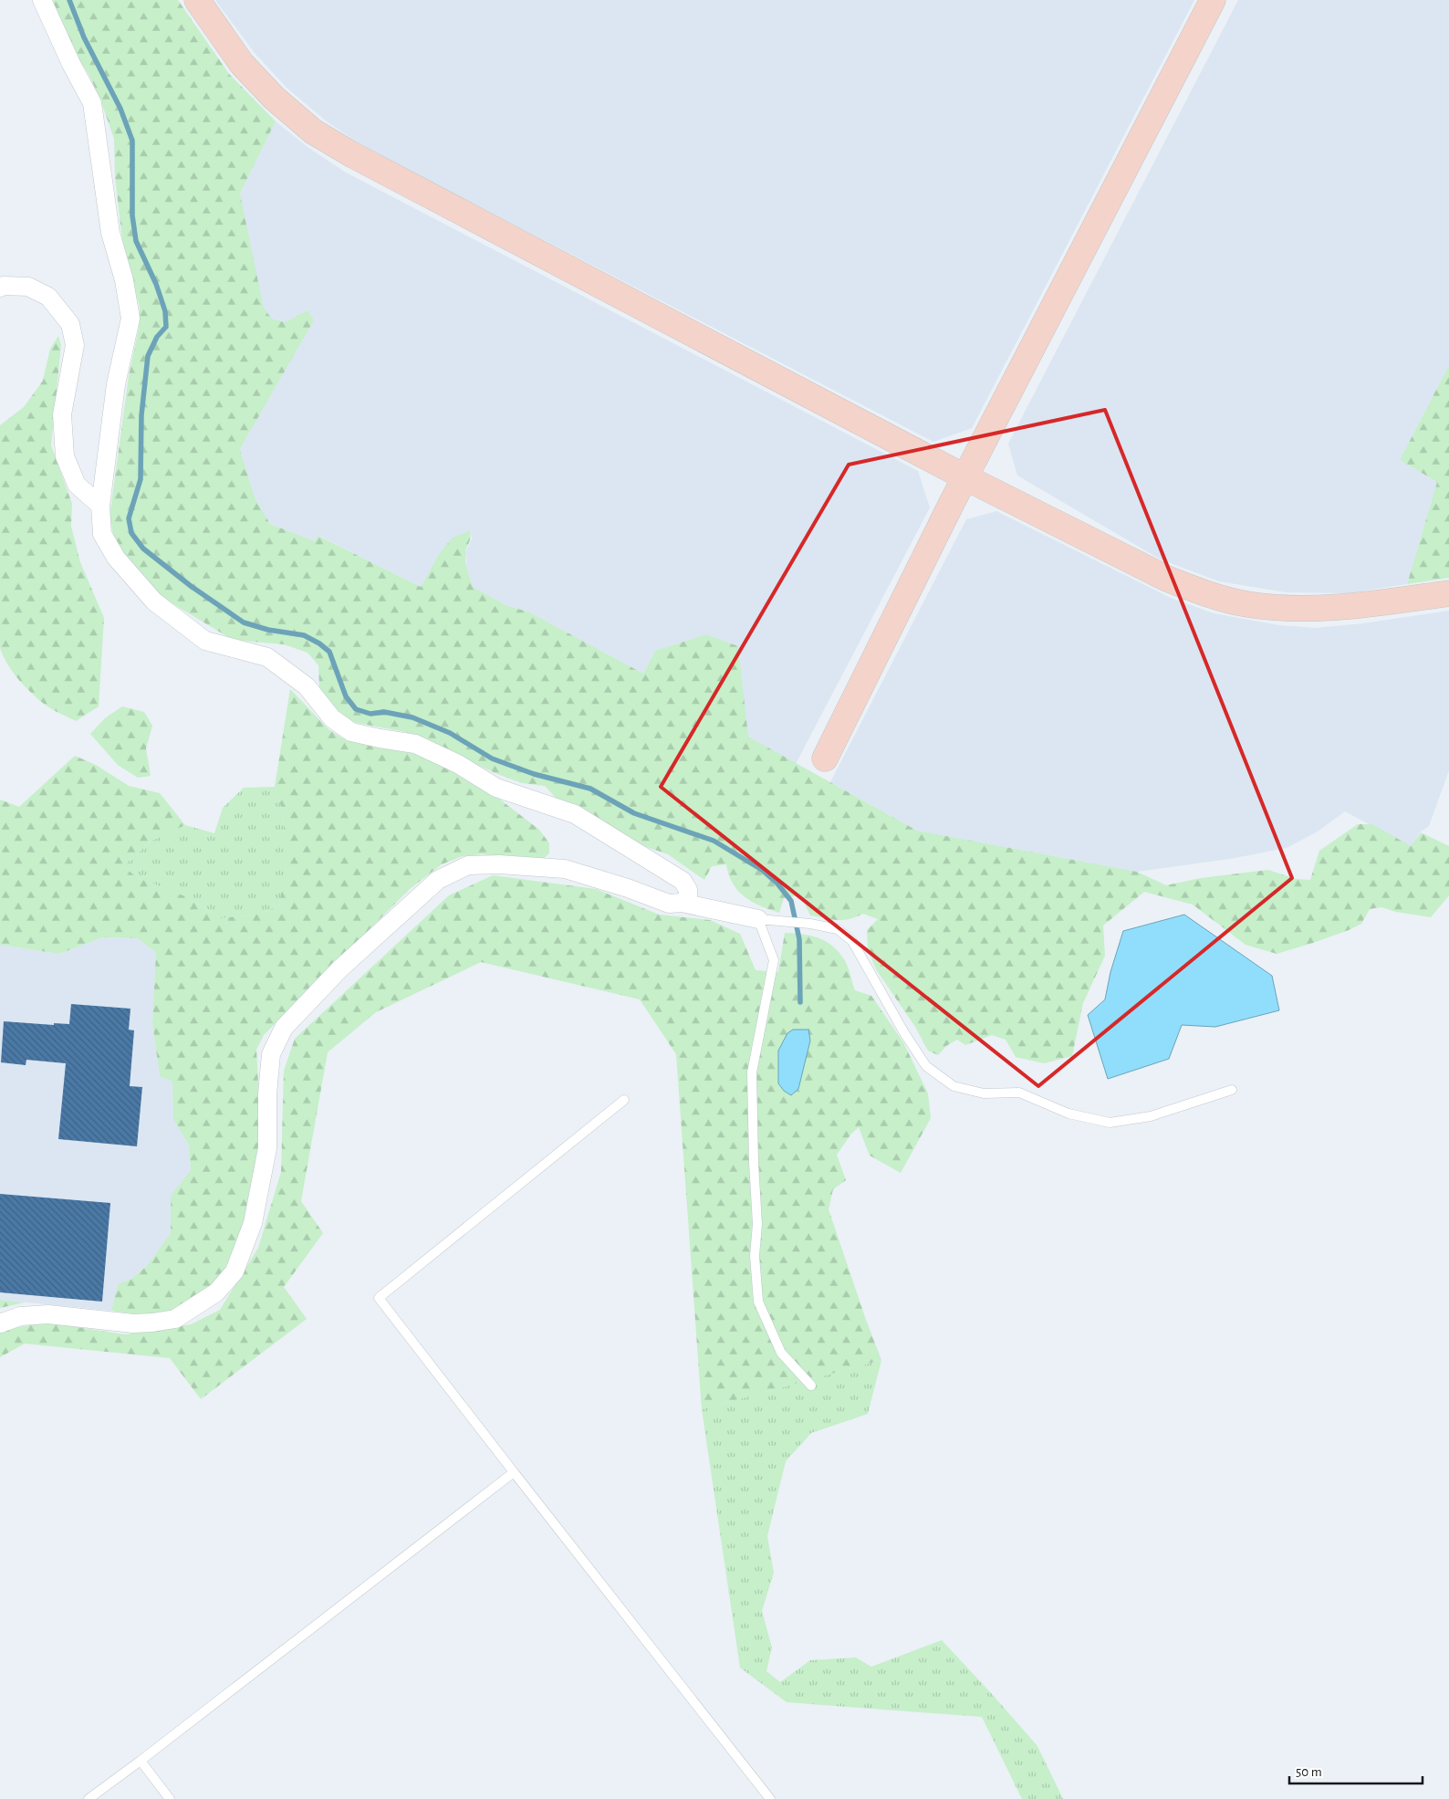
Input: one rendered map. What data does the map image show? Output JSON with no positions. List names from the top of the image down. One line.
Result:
{"scale_bar":"50 m"}
